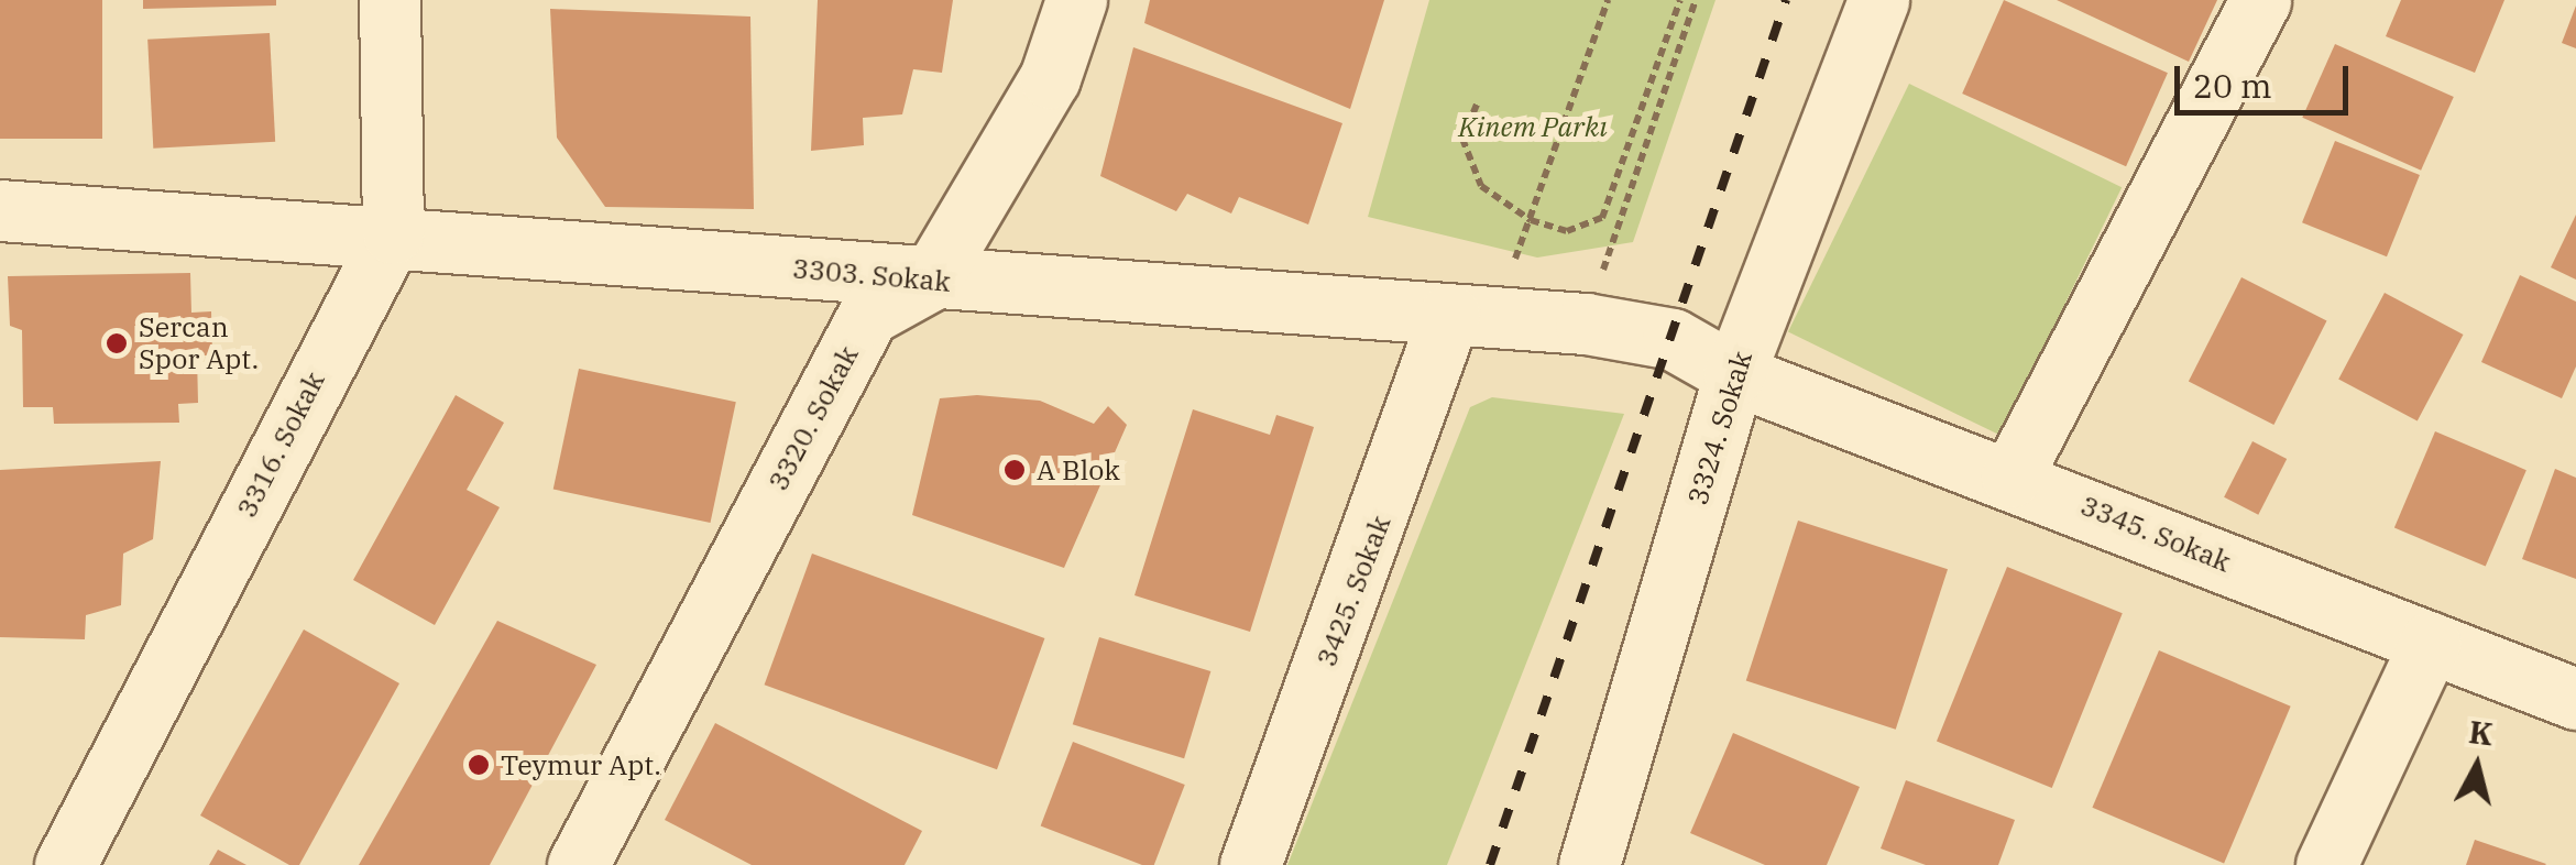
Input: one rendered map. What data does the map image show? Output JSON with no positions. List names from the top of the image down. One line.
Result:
{"streets":{"street":["3303. Sokak","3320. Sokak","3324. Sokak","3316. Sokak","3345. Sokak","3425. Sokak"]},"crossings":[["3303. Sokak","3320. Sokak"],["3303. Sokak","3324. Sokak"],["3303. Sokak","3316. Sokak"],["3303. Sokak","3345. Sokak"],["3303. Sokak","3425. Sokak"],["3324. Sokak","3345. Sokak"]],"parks":["Kinem Parkı"],"places":["Sercan Spor Apt.","A Blok","Teymur Apt."],"scale_bar":"20 m","north":"top"}
